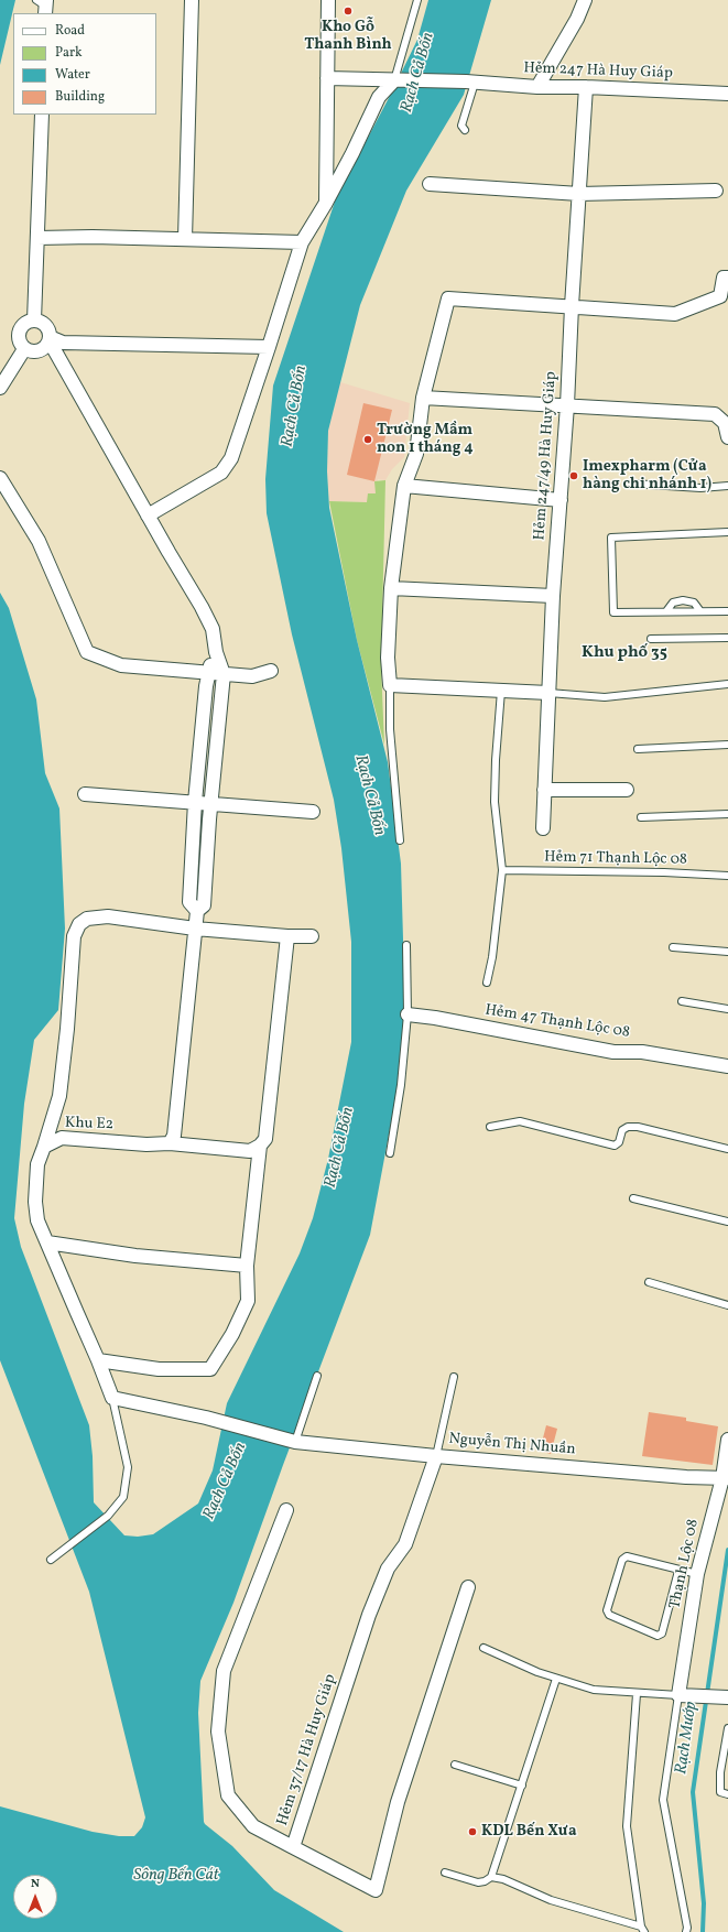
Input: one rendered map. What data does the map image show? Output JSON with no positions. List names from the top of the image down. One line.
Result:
{"streets":{"street":["Hẻm 247 Hà Huy Giáp","Hẻm 247/49 Hà Huy Giáp","Hẻm 47 Thạnh Lộc 08","Khu E2","Nguyễn Thị Nhuần","Thạnh Lộc 08","Hẻm 37/17 Hà Huy Giáp"],"lane":["Hẻm 71 Thạnh Lộc 08"]},"crossings":[["Hẻm 247 Hà Huy Giáp","Hẻm 247/49 Hà Huy Giáp"],["Nguyễn Thị Nhuần","Thạnh Lộc 08"],["Nguyễn Thị Nhuần","Hẻm 37/17 Hà Huy Giáp"]],"districts":["Khu phố 35"],"water":["Rạch Cả Bốn","Rạch Mướp","Sông Bến Cát"],"places":["Kho Gỗ Thanh Bình","Trường Mầm non 1 tháng 4","Imexpharm (Cửa hàng chi nhánh 1)","KDL Bến Xưa"],"legend":["Road","Park","Water","Building"],"north":"top"}
